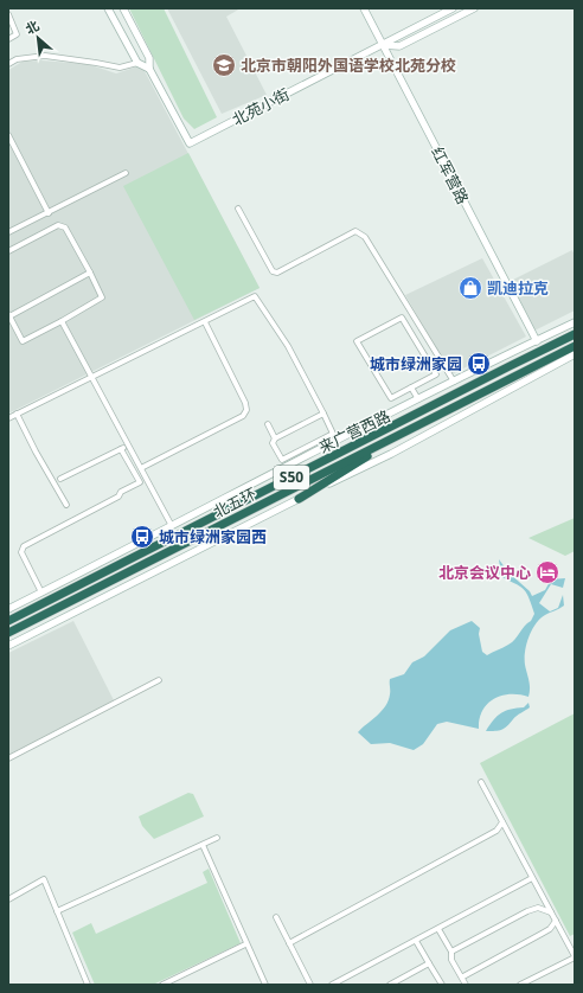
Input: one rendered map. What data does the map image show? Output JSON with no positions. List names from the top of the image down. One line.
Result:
{"streets":{"highway":["S50","北五环"],"street":["北苑小街","红军营路","来广营西路"]},"crossings":[["北苑小街","红军营路"],["红军营路","来广营西路"]],"places":{"school or university":["北京市朝阳外国语学校北苑分校"],"shop":["凯迪拉克"],"bus stop":["城市绿洲家园","城市绿洲家园西"],"hotel":["北京会议中心"]},"north":"top left"}
